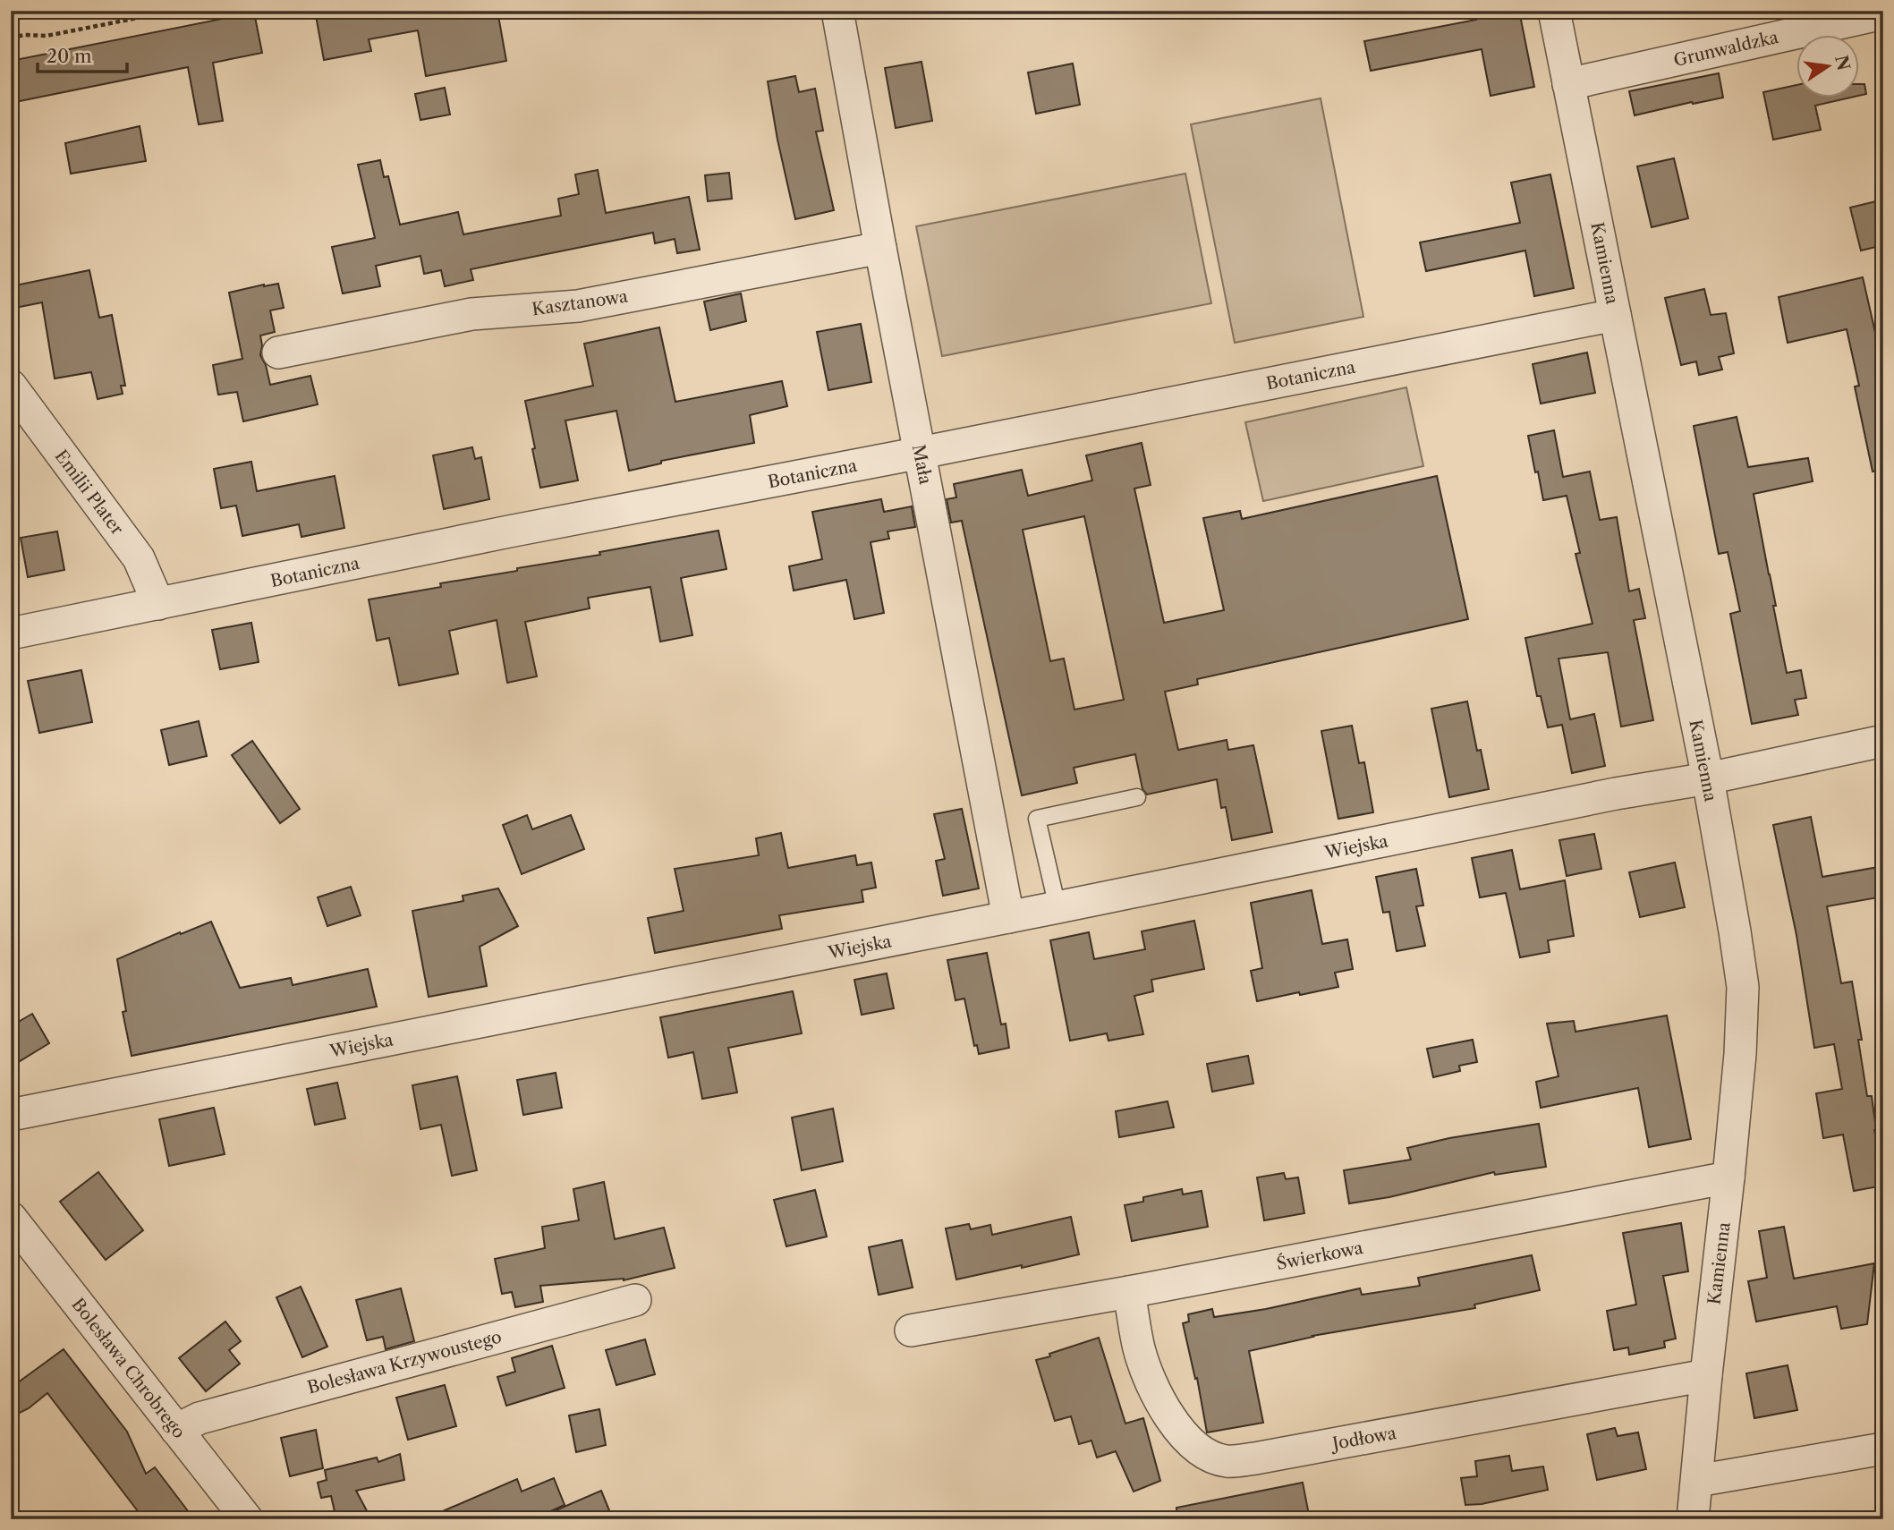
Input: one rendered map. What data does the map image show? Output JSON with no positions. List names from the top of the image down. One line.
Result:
{"streets":{"street":["Grunwaldzka","Kamienna","Kasztanowa","Botaniczna","Mała","Emilii Plater","Wiejska","Świerkowa","Bolesława Krzywoustego","Bolesława Chrobrego","Jodłowa"]},"crossings":[["Grunwaldzka","Kamienna"],["Kamienna","Botaniczna"],["Kamienna","Wiejska"],["Kamienna","Świerkowa"],["Kamienna","Jodłowa"],["Kasztanowa","Mała"],["Botaniczna","Mała"],["Botaniczna","Emilii Plater"],["Mała","Wiejska"],["Świerkowa","Jodłowa"],["Bolesława Krzywoustego","Bolesława Chrobrego"]],"scale_bar":"20 m","north":"right"}
